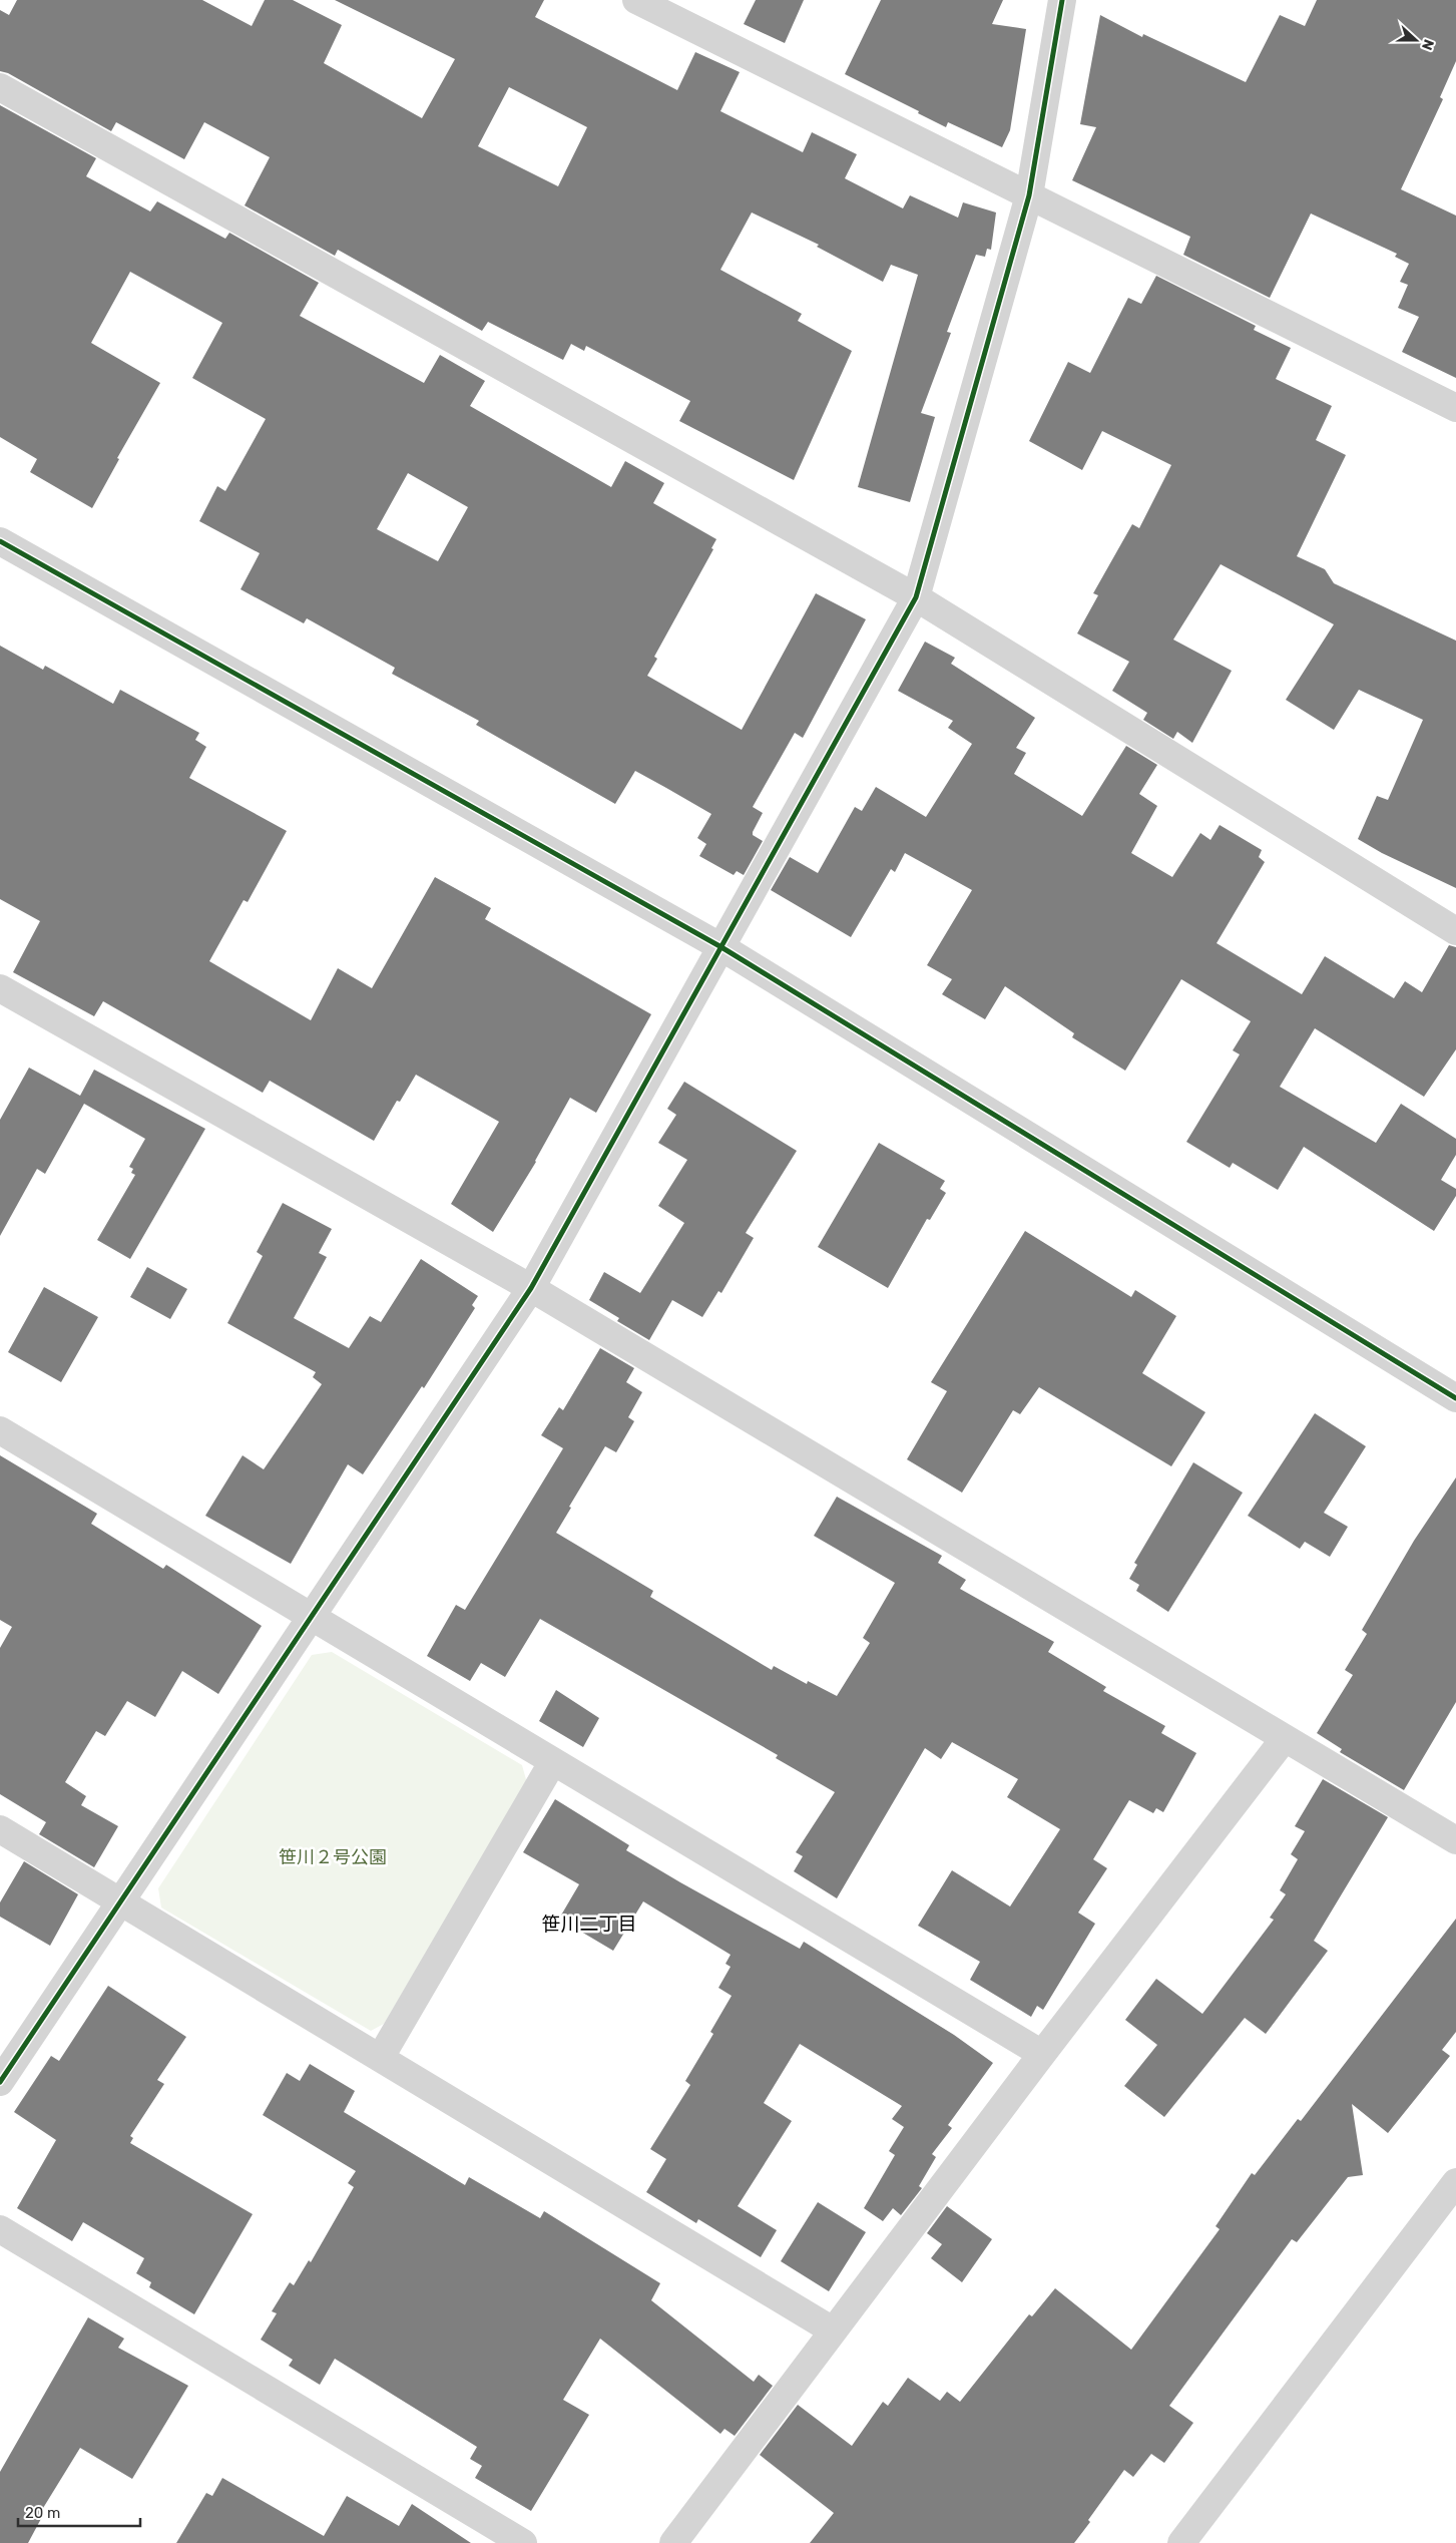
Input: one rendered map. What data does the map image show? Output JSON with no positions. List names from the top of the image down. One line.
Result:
{"districts":["笹川二丁目"],"parks":["笹川２号公園"],"scale_bar":"20 m","north":"right"}
